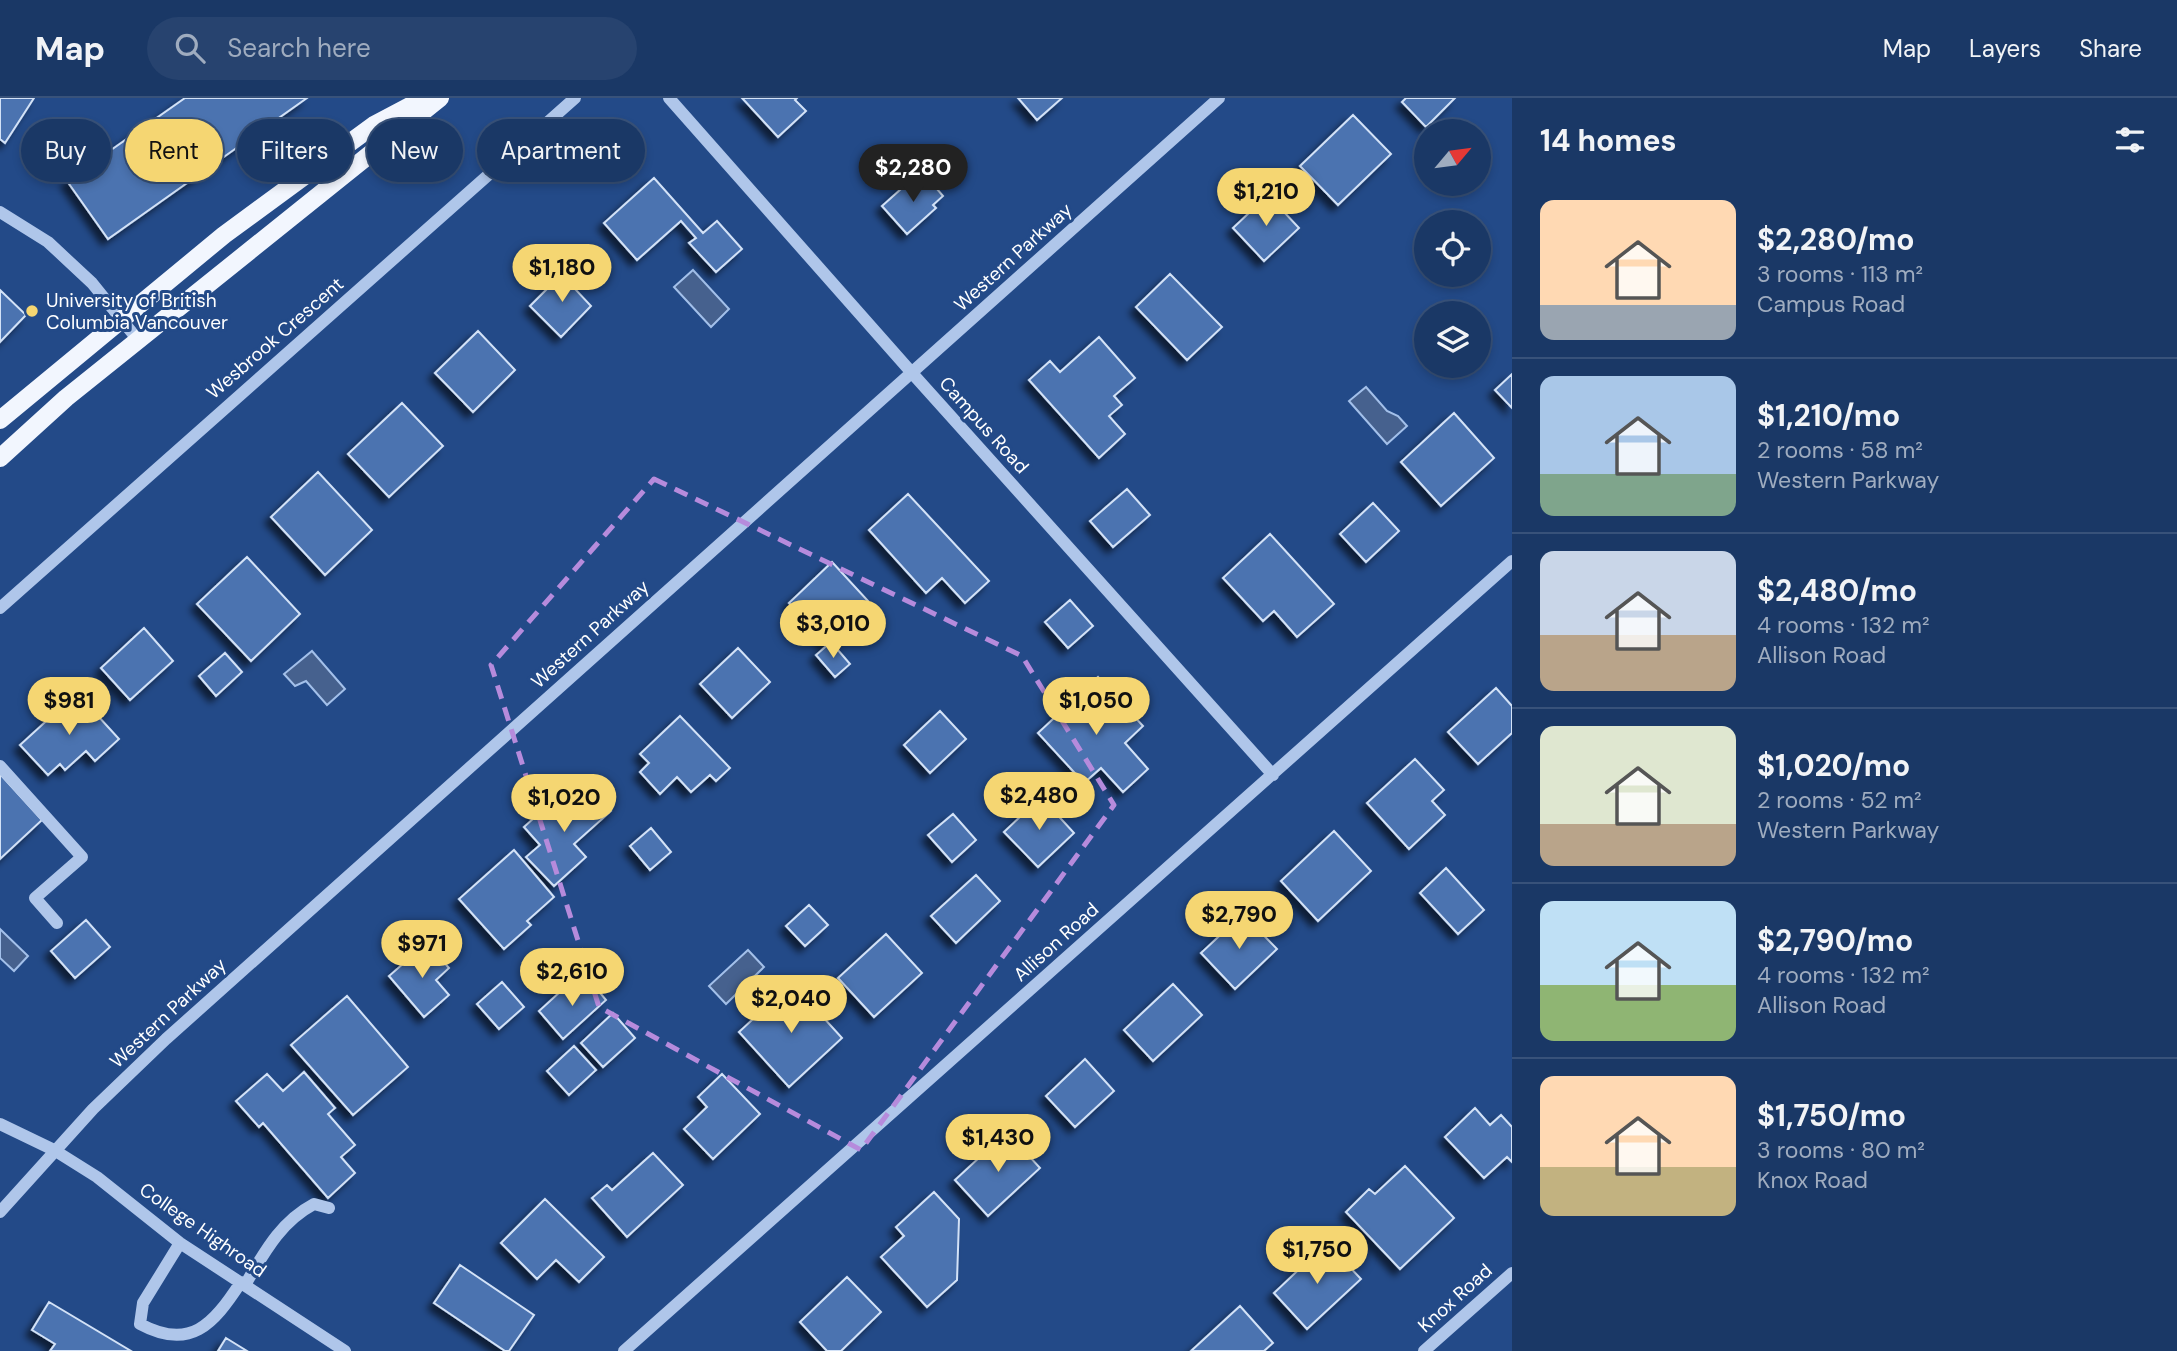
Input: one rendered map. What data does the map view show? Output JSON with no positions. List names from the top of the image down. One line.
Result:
{"streets":{"street":["Western Parkway","Wesbrook Crescent","Campus Road","Allison Road","College Highroad","Knox Road"]},"crossings":[["Western Parkway","Campus Road"],["Western Parkway","College Highroad"],["Campus Road","Allison Road"]],"places":["University of British Columbia Vancouver"],"north":"top right","page":{"header":"Map","search":"Search here","nav":["Map","Layers","Share"],"heading":"14 homes","chip":["Buy","Rent","Filters","New","Apartment"],"price":["$2,280","$1,210","$1,180","$3,010","$981","$1,050","$2,480","$1,020","$2,790","$971","$2,610","$2,040","$1,430","$1,750"],"list":[{"name":"$2,280/mo","note":"3 rooms · 113 m² · Campus Road"},{"name":"$1,210/mo","note":"2 rooms · 58 m² · Western Parkway"},{"name":"$2,480/mo","note":"4 rooms · 132 m² · Allison Road"},{"name":"$1,020/mo","note":"2 rooms · 52 m² · Western Parkway"},{"name":"$2,790/mo","note":"4 rooms · 132 m² · Allison Road"},{"name":"$1,750/mo","note":"3 rooms · 80 m² · Knox Road"}]}}
